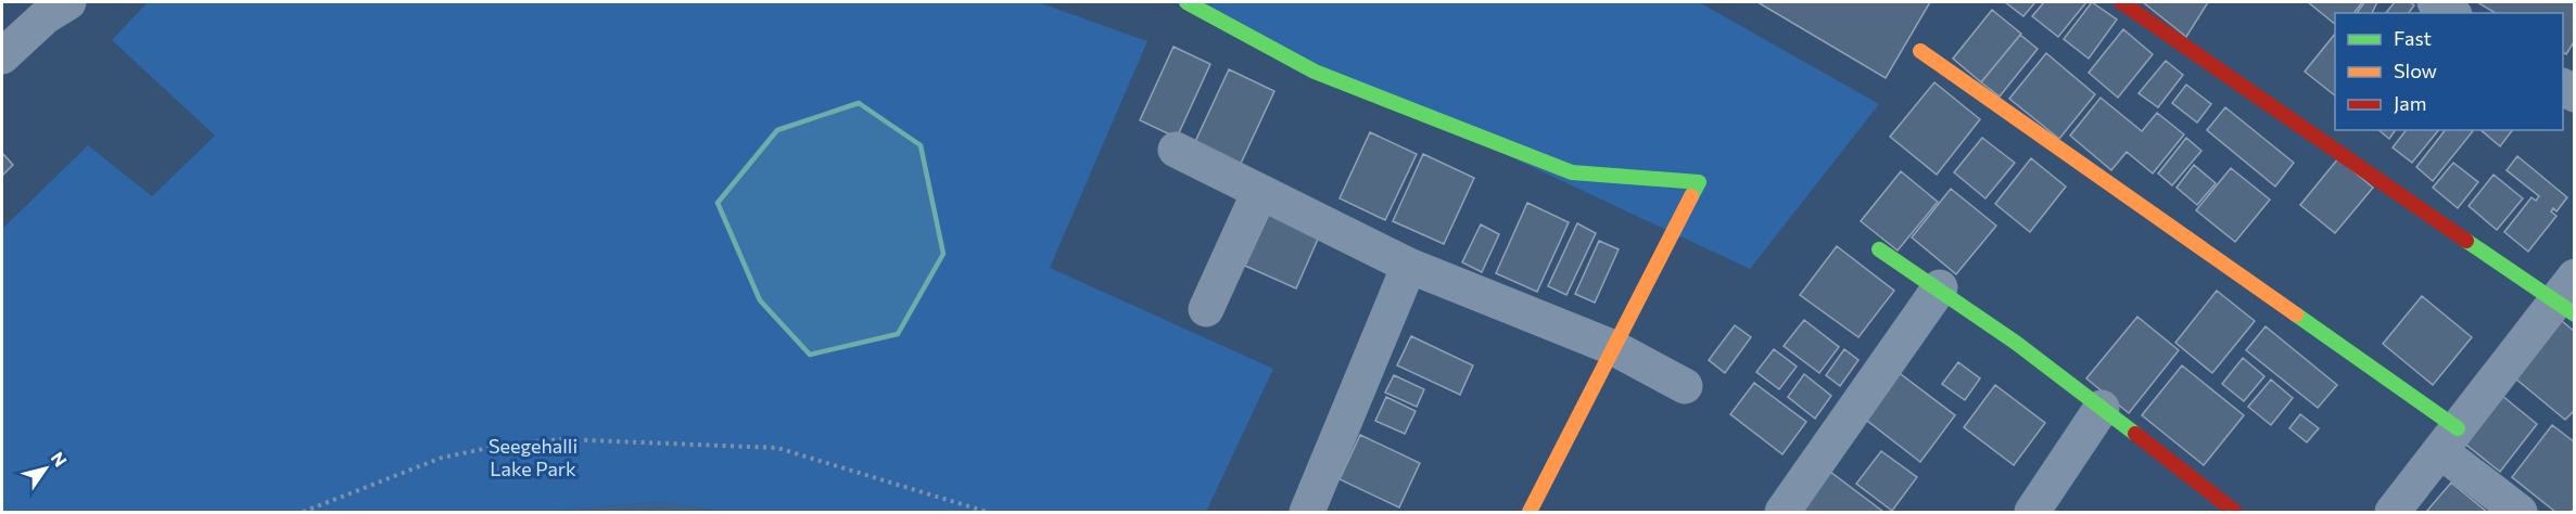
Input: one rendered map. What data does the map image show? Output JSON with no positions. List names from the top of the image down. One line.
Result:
{"parks":["Seegehalli Lake Park"],"legend":["Fast","Slow","Jam"],"north":"top right"}
